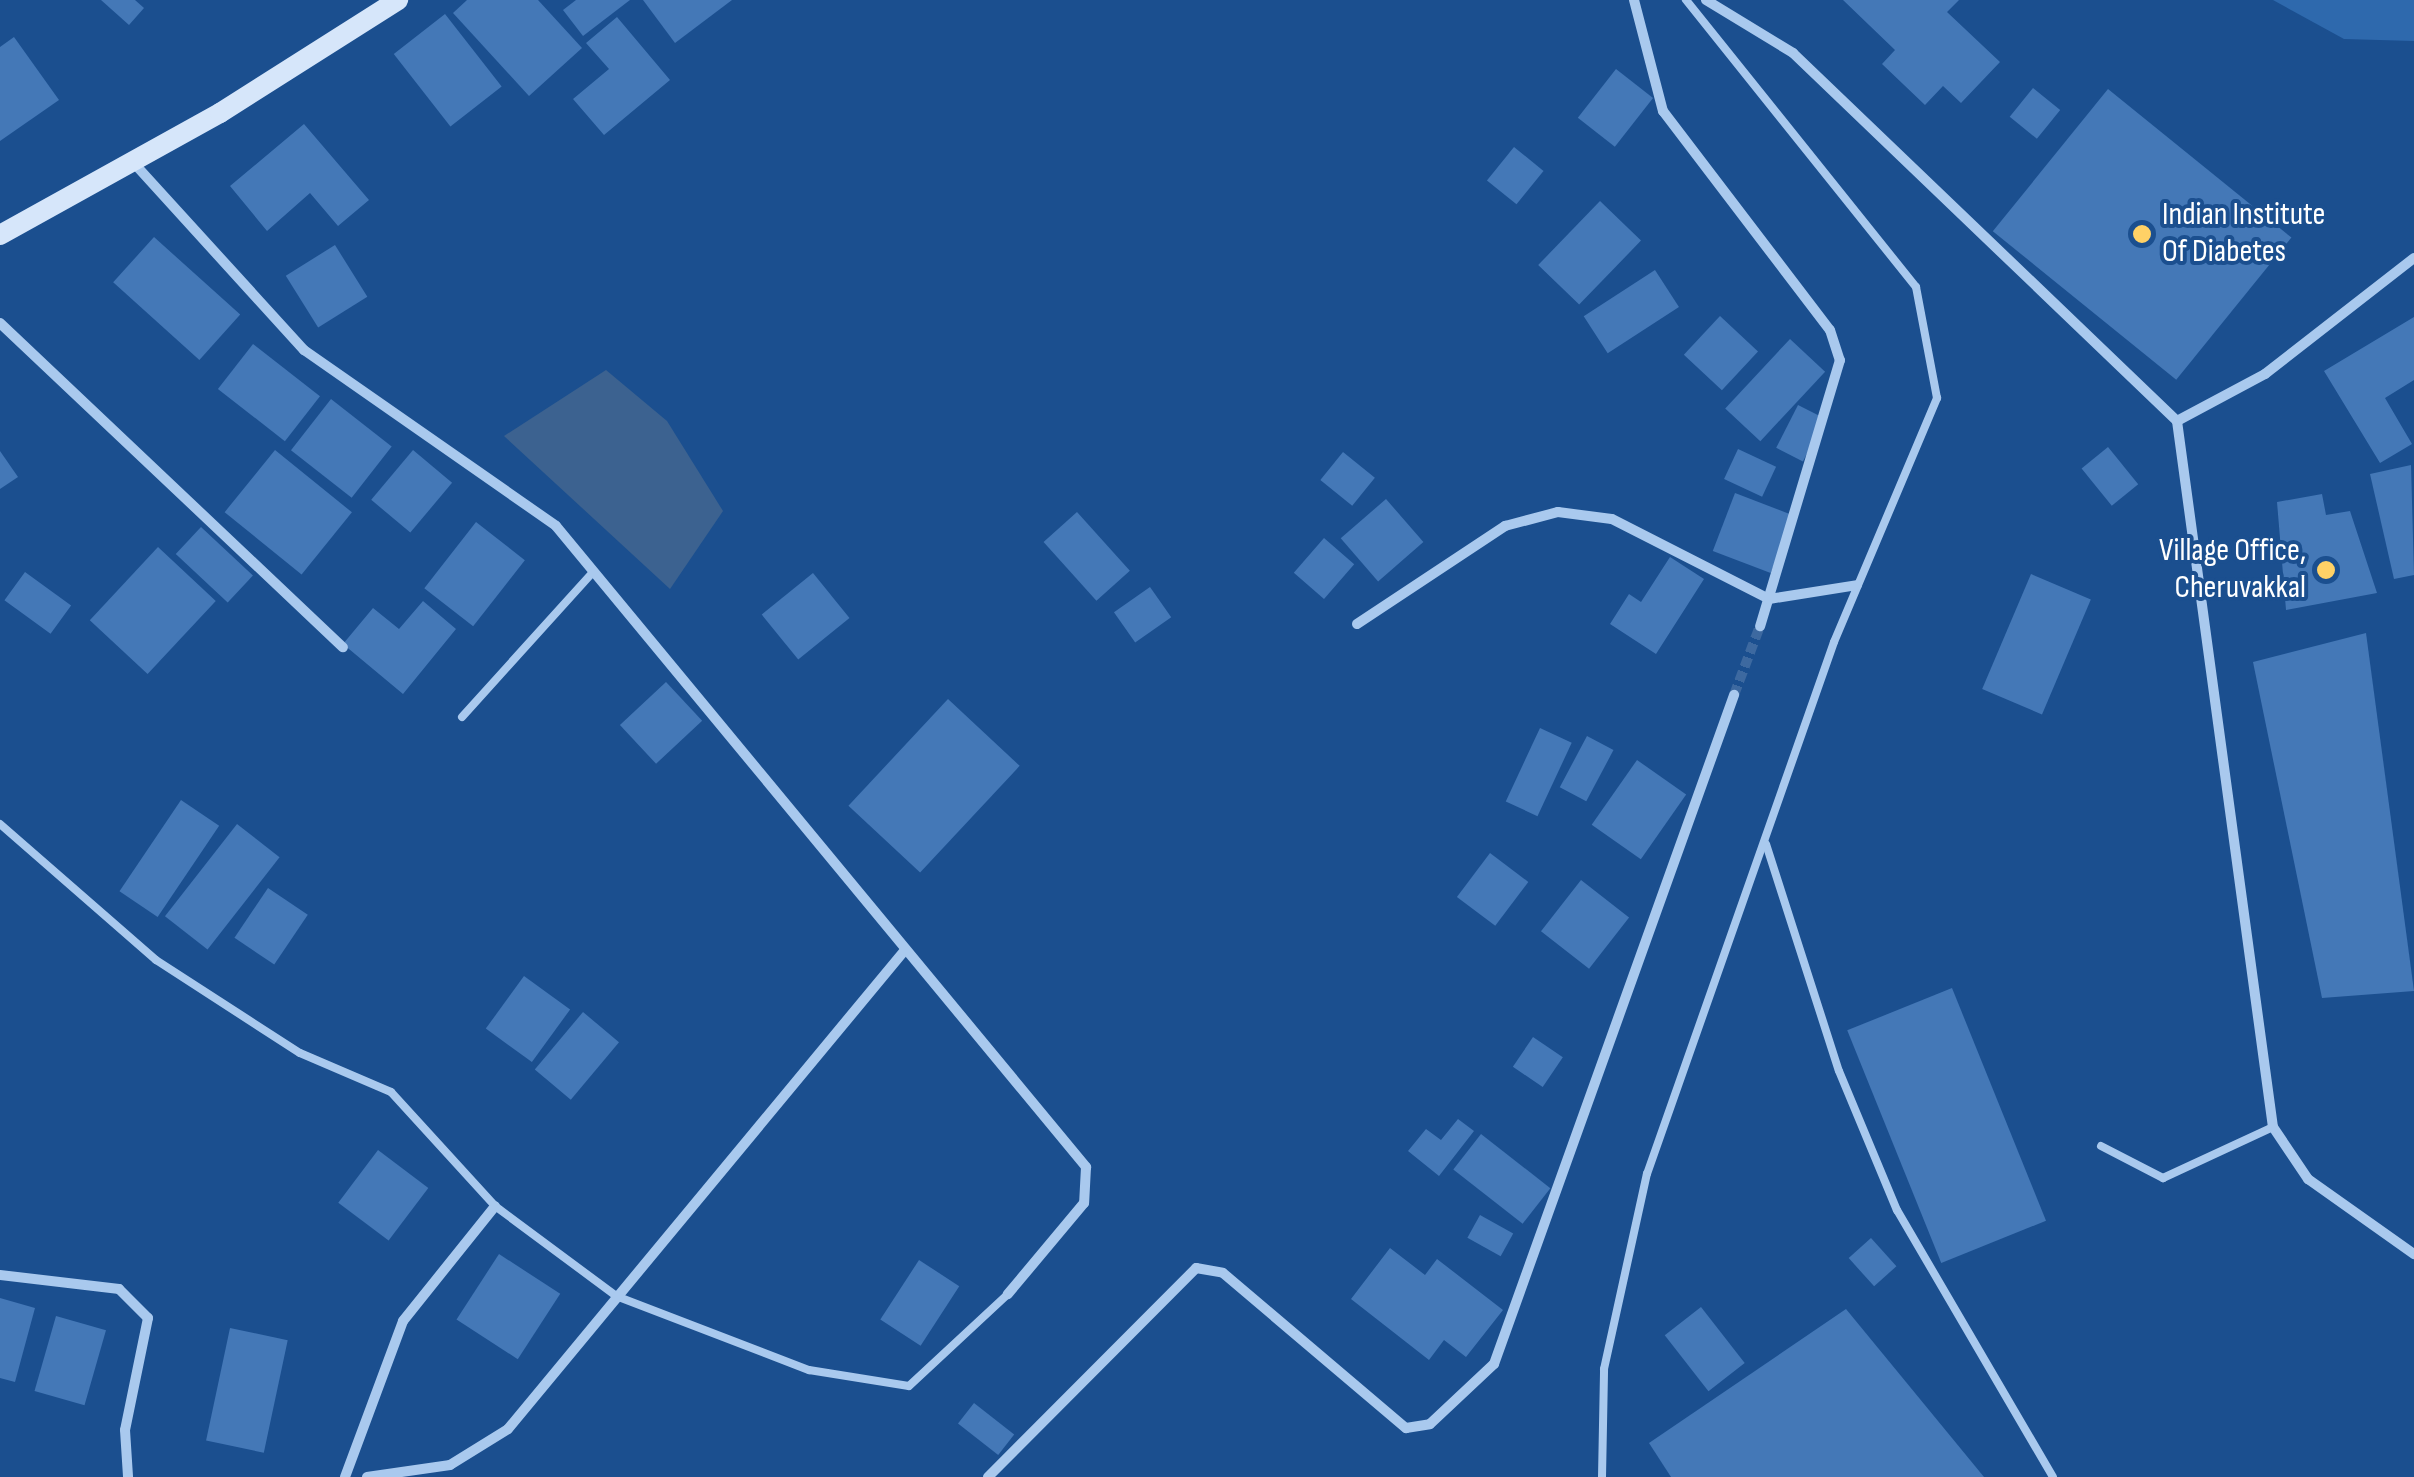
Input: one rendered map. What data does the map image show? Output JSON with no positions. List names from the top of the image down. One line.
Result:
{"places":["Indian Institute Of Diabetes","Village Office, Cheruvakkal"]}
